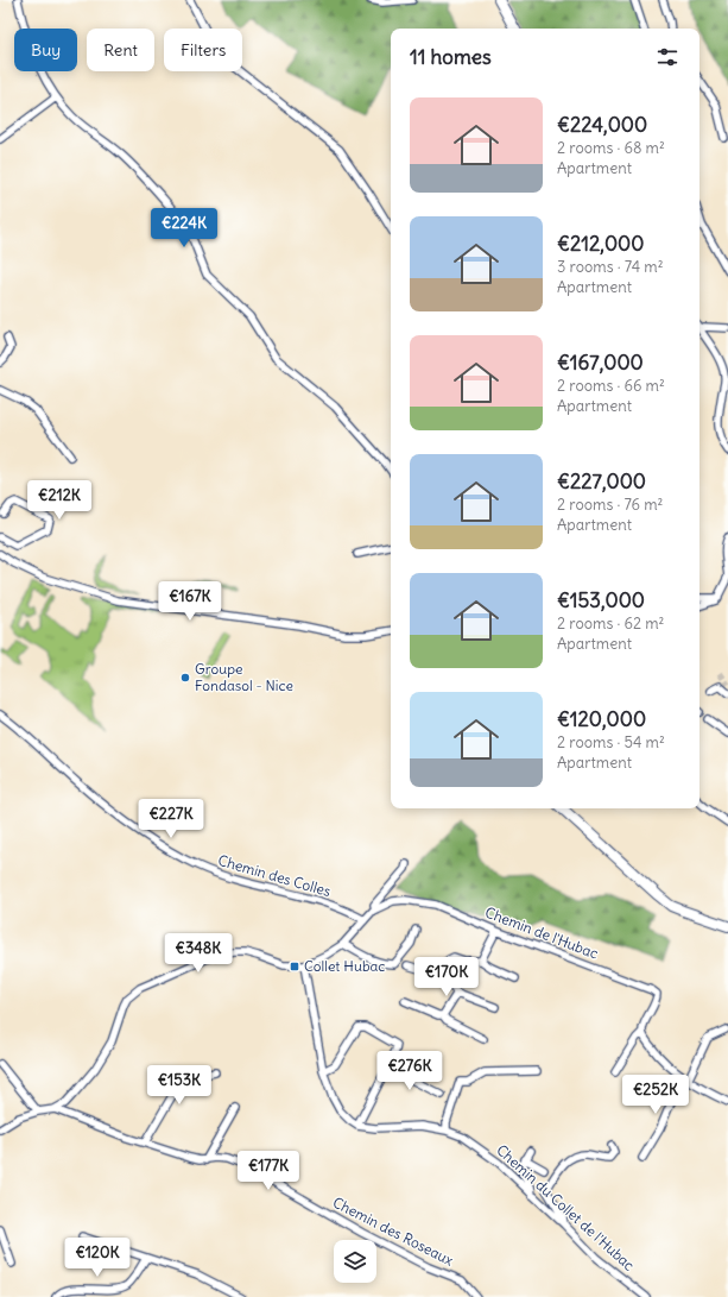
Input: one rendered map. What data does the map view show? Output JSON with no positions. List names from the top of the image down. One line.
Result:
{"streets":{"street":["Chemin des Colles","Chemin de l'Hubac","Chemin du Collet de l'Hubac","Chemin des Roseaux"]},"places":{"other":["Groupe Fondasol - Nice"],"transit":["Collet Hubac"]},"page":{"chip":["Buy","Rent","Filters"],"heading":"11 homes","list":[{"name":"€224,000","note":"2 rooms · 68 m² · Apartment"},{"name":"€212,000","note":"3 rooms · 74 m² · Apartment"},{"name":"€167,000","note":"2 rooms · 66 m² · Apartment"},{"name":"€227,000","note":"2 rooms · 76 m² · Apartment"},{"name":"€153,000","note":"2 rooms · 62 m² · Apartment"},{"name":"€120,000","note":"2 rooms · 54 m² · Apartment"}],"price":["€224K","€212K","€167K","€227K","€348K","€170K","€276K","€153K","€252K","€177K","€120K"]}}
